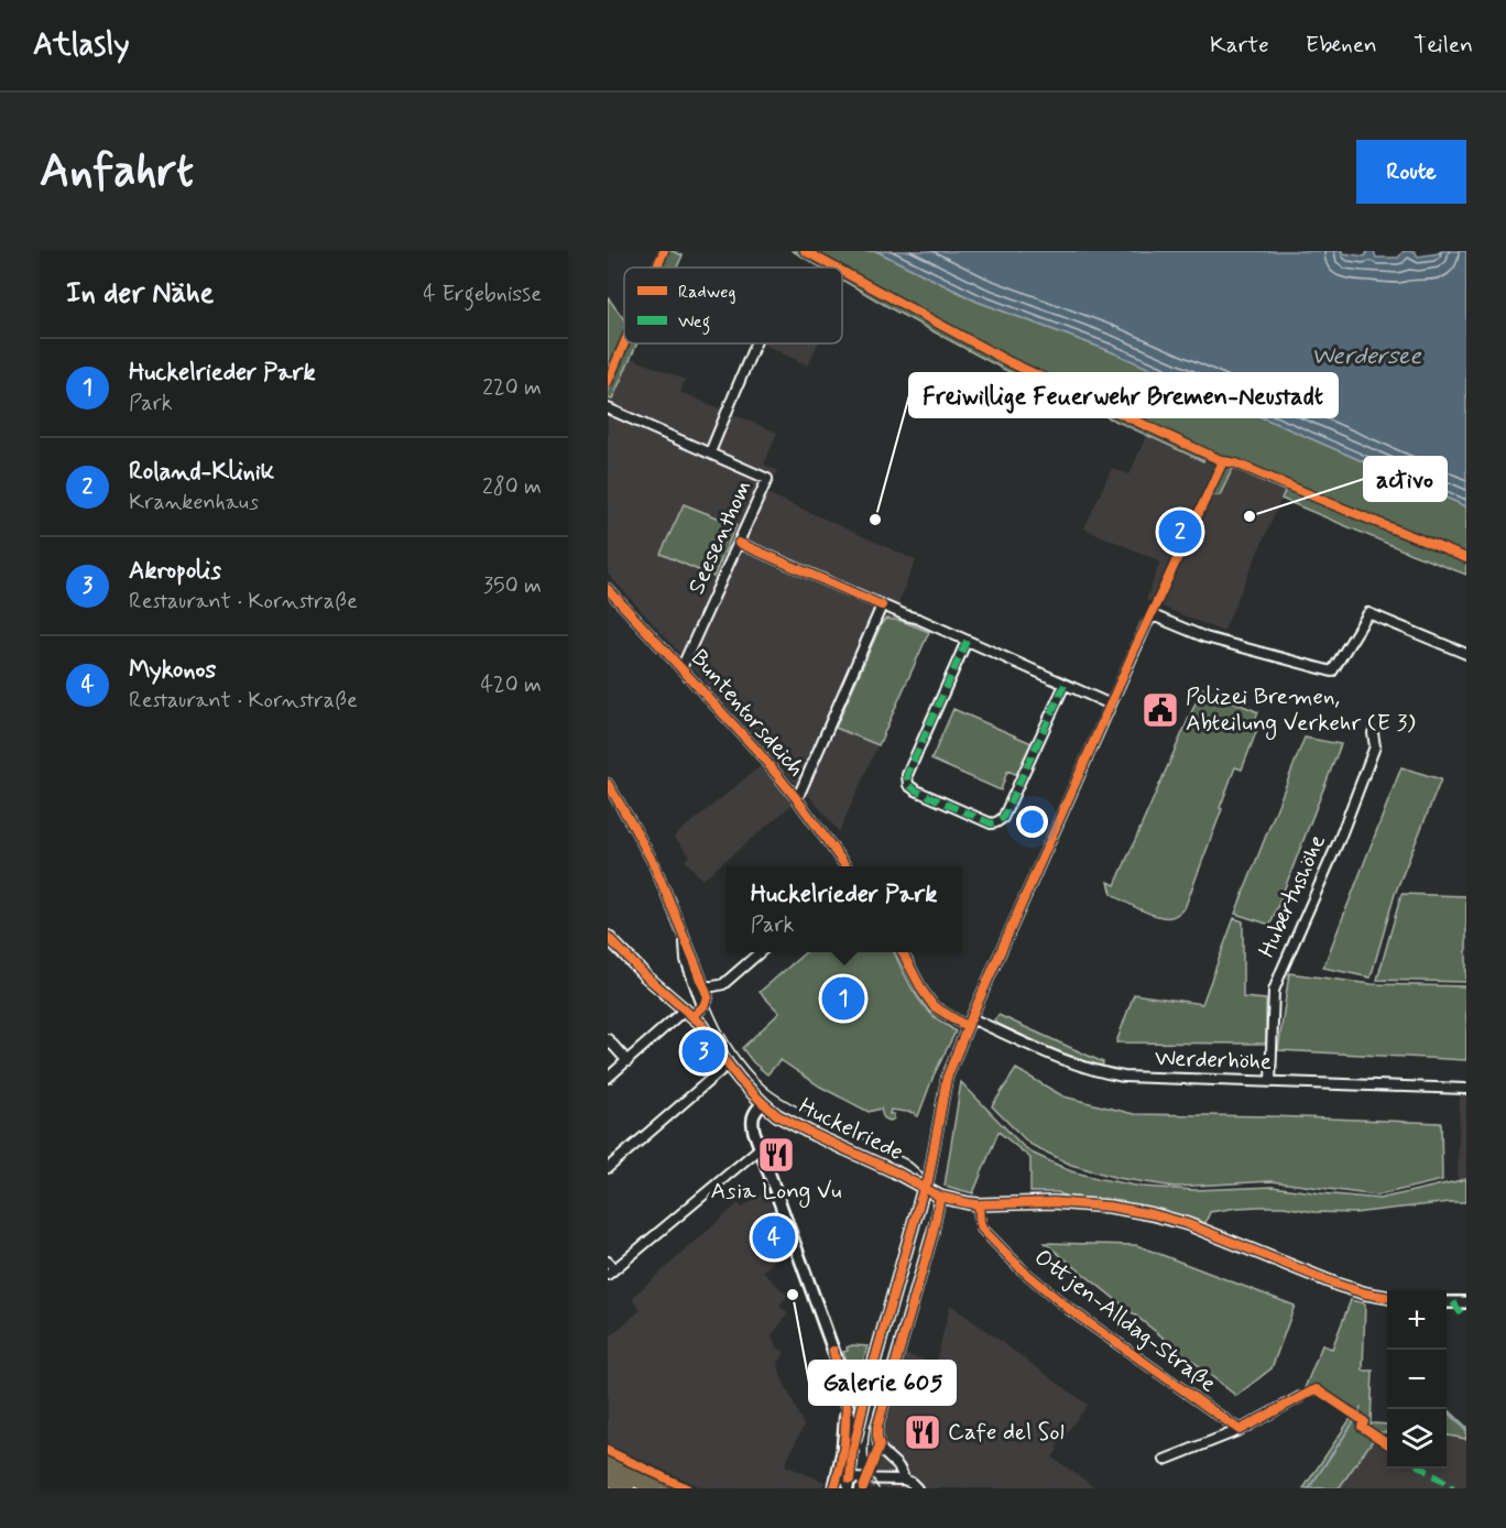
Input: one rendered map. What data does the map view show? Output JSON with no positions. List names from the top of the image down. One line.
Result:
{"streets":{"street":["Seesenthom","Buntentorsdeich","Hubertushöhe","Werderhöhe","Huckelriede","Ottjen-Alldag-Straße"]},"crossings":[["Seesenthom","Buntentorsdeich"],["Hubertushöhe","Werderhöhe"],["Huckelriede","Ottjen-Alldag-Straße"]],"water":["Werdersee"],"places":{"other":["activo","Freiwillige Feuerwehr Bremen-Neustadt","Galerie 605"],"public building":["Polizei Bremen, Abteilung Verkehr (E 3)"],"restaurant":["Asia Long Vu","Cafe del Sol"]},"legend":["Radweg","Weg"],"page":{"header":"Atlasly","nav":["Karte","Ebenen","Teilen"],"buttons":"Route","title":"Anfahrt","heading":["In der Nähe","4 Ergebnisse"],"list":[{"mark":"1","name":"Huckelrieder Park","note":"Park","value":"220 m"},{"mark":"2","name":"Roland-Klinik","note":"Krankenhaus","value":"280 m"},{"mark":"3","name":"Akropolis","note":"Restaurant · Kornstraße","value":"350 m"},{"mark":"4","name":"Mykonos","note":"Restaurant · Kornstraße","value":"420 m"}],"pins":["2","1","3","4"],"popup":["Huckelrieder Park","Park"],"map_buttons":["+","−"]}}
